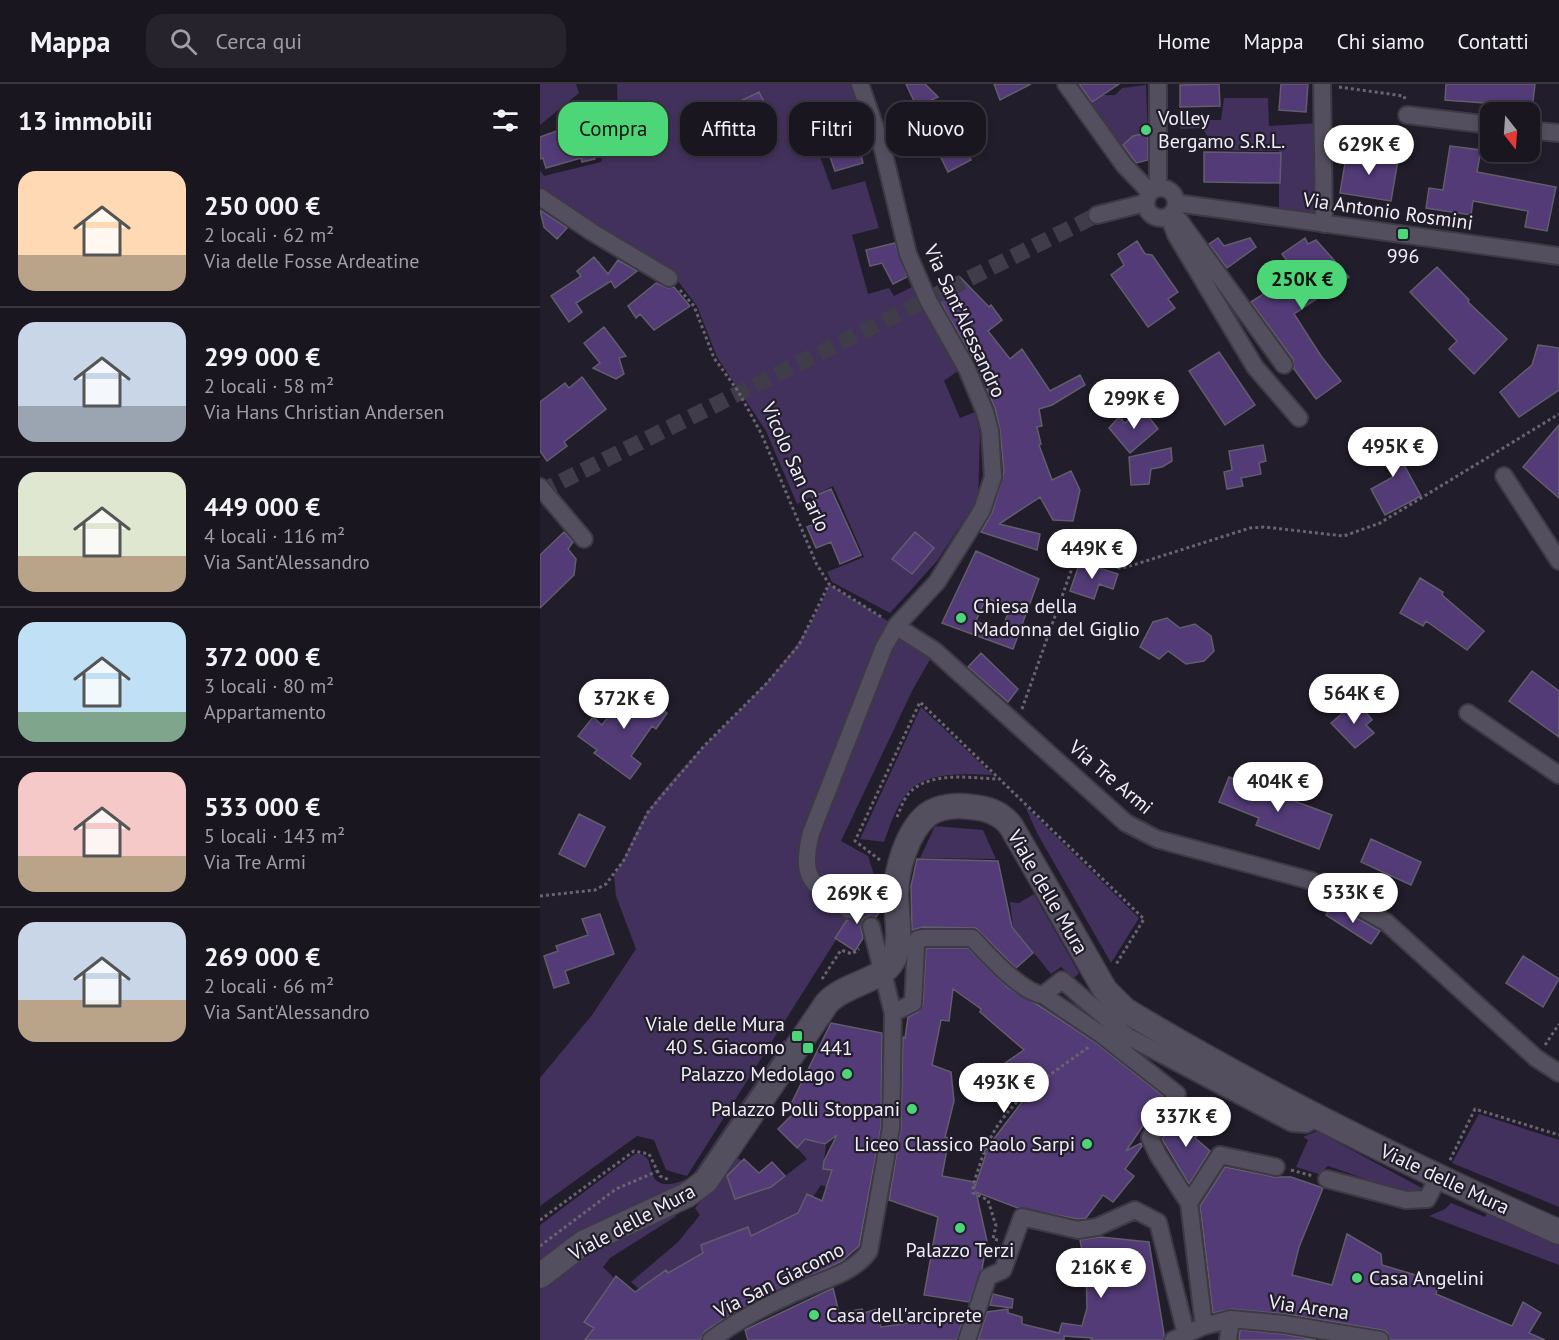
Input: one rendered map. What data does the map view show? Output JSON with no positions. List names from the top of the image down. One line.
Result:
{"streets":{"street":["Via Antonio Rosmini","Via Sant'Alessandro","Via Tre Armi","Viale delle Mura","Via San Giacomo","Via Arena"],"path":["Vicolo San Carlo"]},"crossings":[["Via Sant'Alessandro","Vicolo San Carlo"],["Via Sant'Alessandro","Via Tre Armi"],["Vicolo San Carlo","Via Tre Armi"],["Viale delle Mura","Via San Giacomo"]],"places":{"other":["Volley Bergamo S.R.L.","Chiesa della Madonna del Giglio","Palazzo Medolago","Palazzo Polli Stoppani","Liceo Classico Paolo Sarpi","Palazzo Terzi","Casa Angelini","Casa dell'arciprete"],"transit":["996","Viale delle Mura 40 S. Giacomo","441"]},"north":"bottom","page":{"header":"Mappa","search":"Cerca qui","nav":["Home","Mappa","Chi siamo","Contatti"],"heading":"13 immobili","chip":["Compra","Affitta","Filtri","Nuovo"],"price":["629K €","250K €","299K €","495K €","449K €","564K €","372K €","404K €","533K €","269K €","493K €","337K €","216K €"],"list":[{"name":"250 000 €","note":"2 locali · 62 m² · Via delle Fosse Ardeatine"},{"name":"299 000 €","note":"2 locali · 58 m² · Via Hans Christian Andersen"},{"name":"449 000 €","note":"4 locali · 116 m² · Via Sant'Alessandro"},{"name":"372 000 €","note":"3 locali · 80 m² · Appartamento"},{"name":"533 000 €","note":"5 locali · 143 m² · Via Tre Armi"},{"name":"269 000 €","note":"2 locali · 66 m² · Via Sant'Alessandro"}]}}
